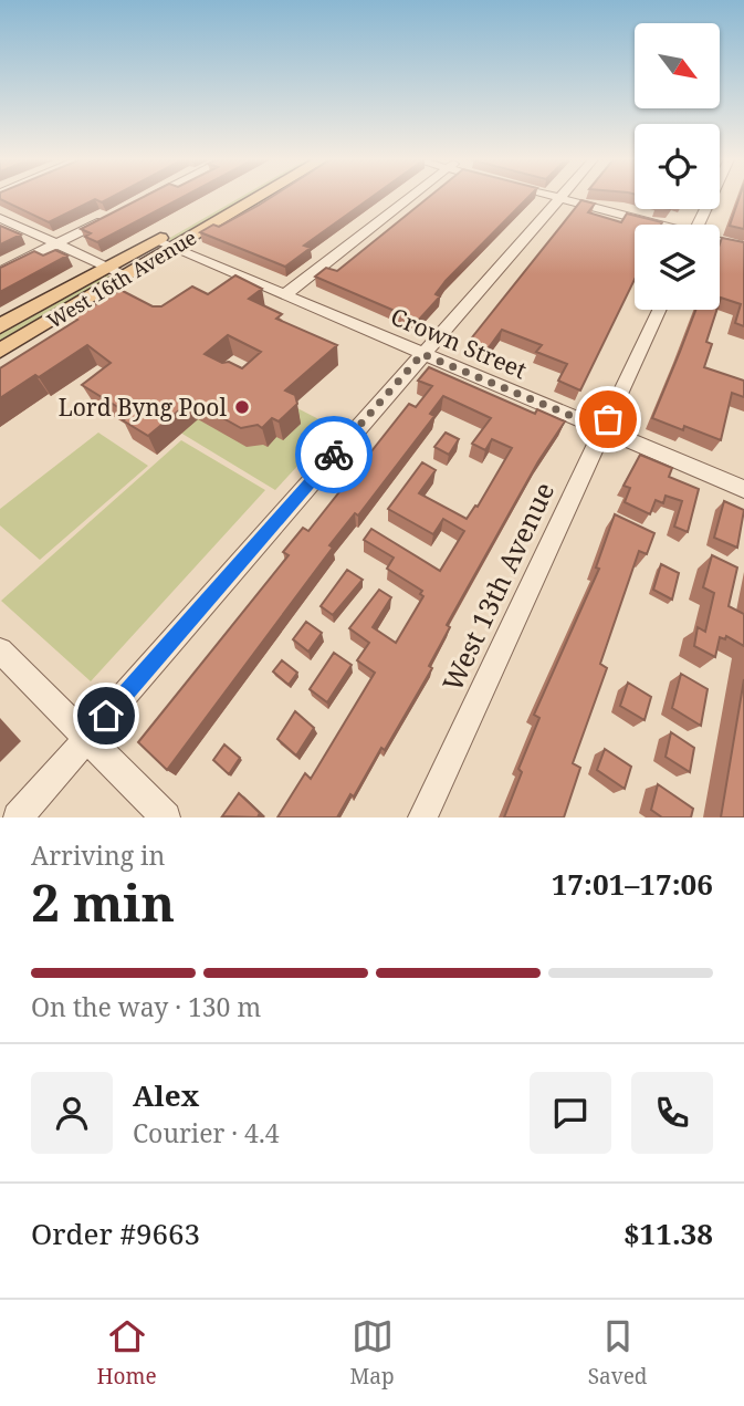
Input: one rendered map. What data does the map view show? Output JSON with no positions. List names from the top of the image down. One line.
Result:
{"streets":{"main road":["West 16th Avenue"],"street":["Crown Street","West 13th Avenue"]},"crossings":[["West 16th Avenue","Crown Street"],["Crown Street","West 13th Avenue"]],"places":["Lord Byng Pool"],"north":"bottom right","page":{"heading":["2 min","Arriving in","17:01–17:06"],"panel":["Alex","Courier · 4.4","Order #9663","$11.38"],"bar":"On the way · 130 m","tabs":["Home","Map","Saved"]}}
